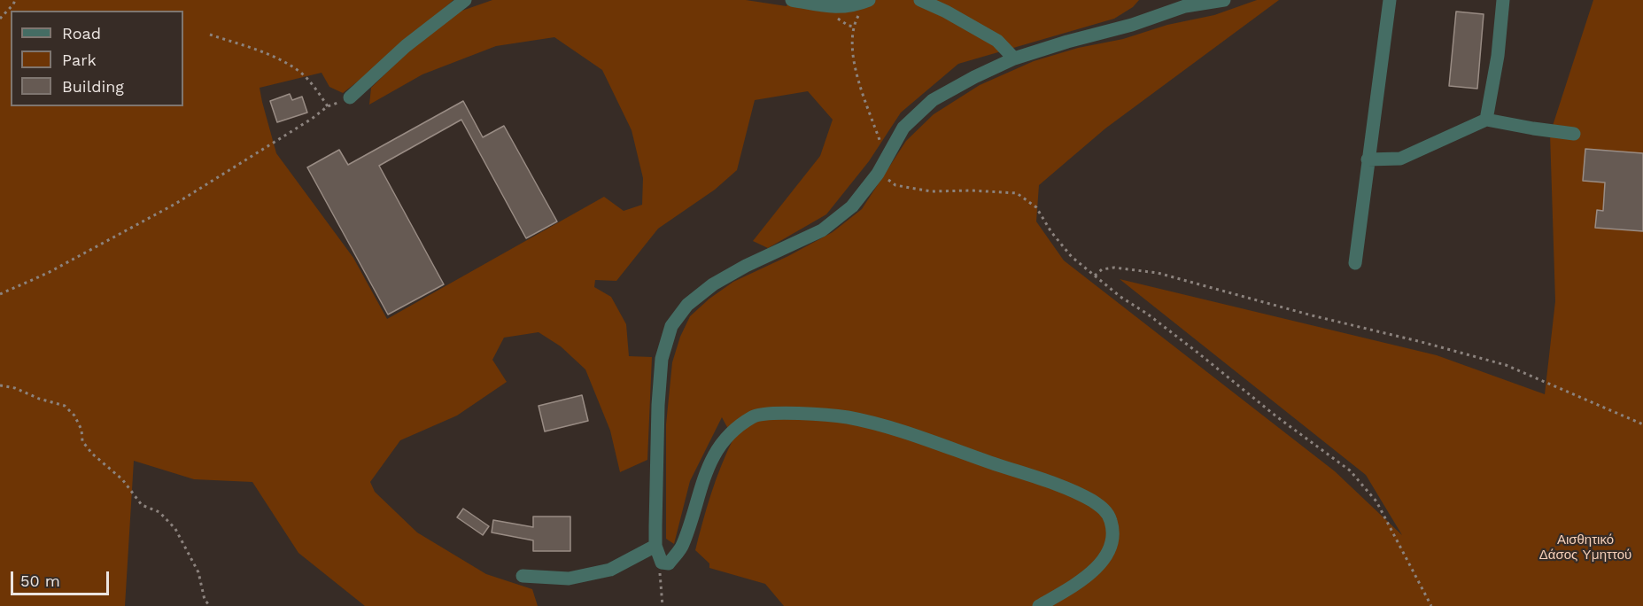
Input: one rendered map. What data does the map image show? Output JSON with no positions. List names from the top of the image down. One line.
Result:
{"parks":["Αισθητικό Δάσος Υμηττού"],"legend":["Road","Park","Building"],"scale_bar":"50 m"}
